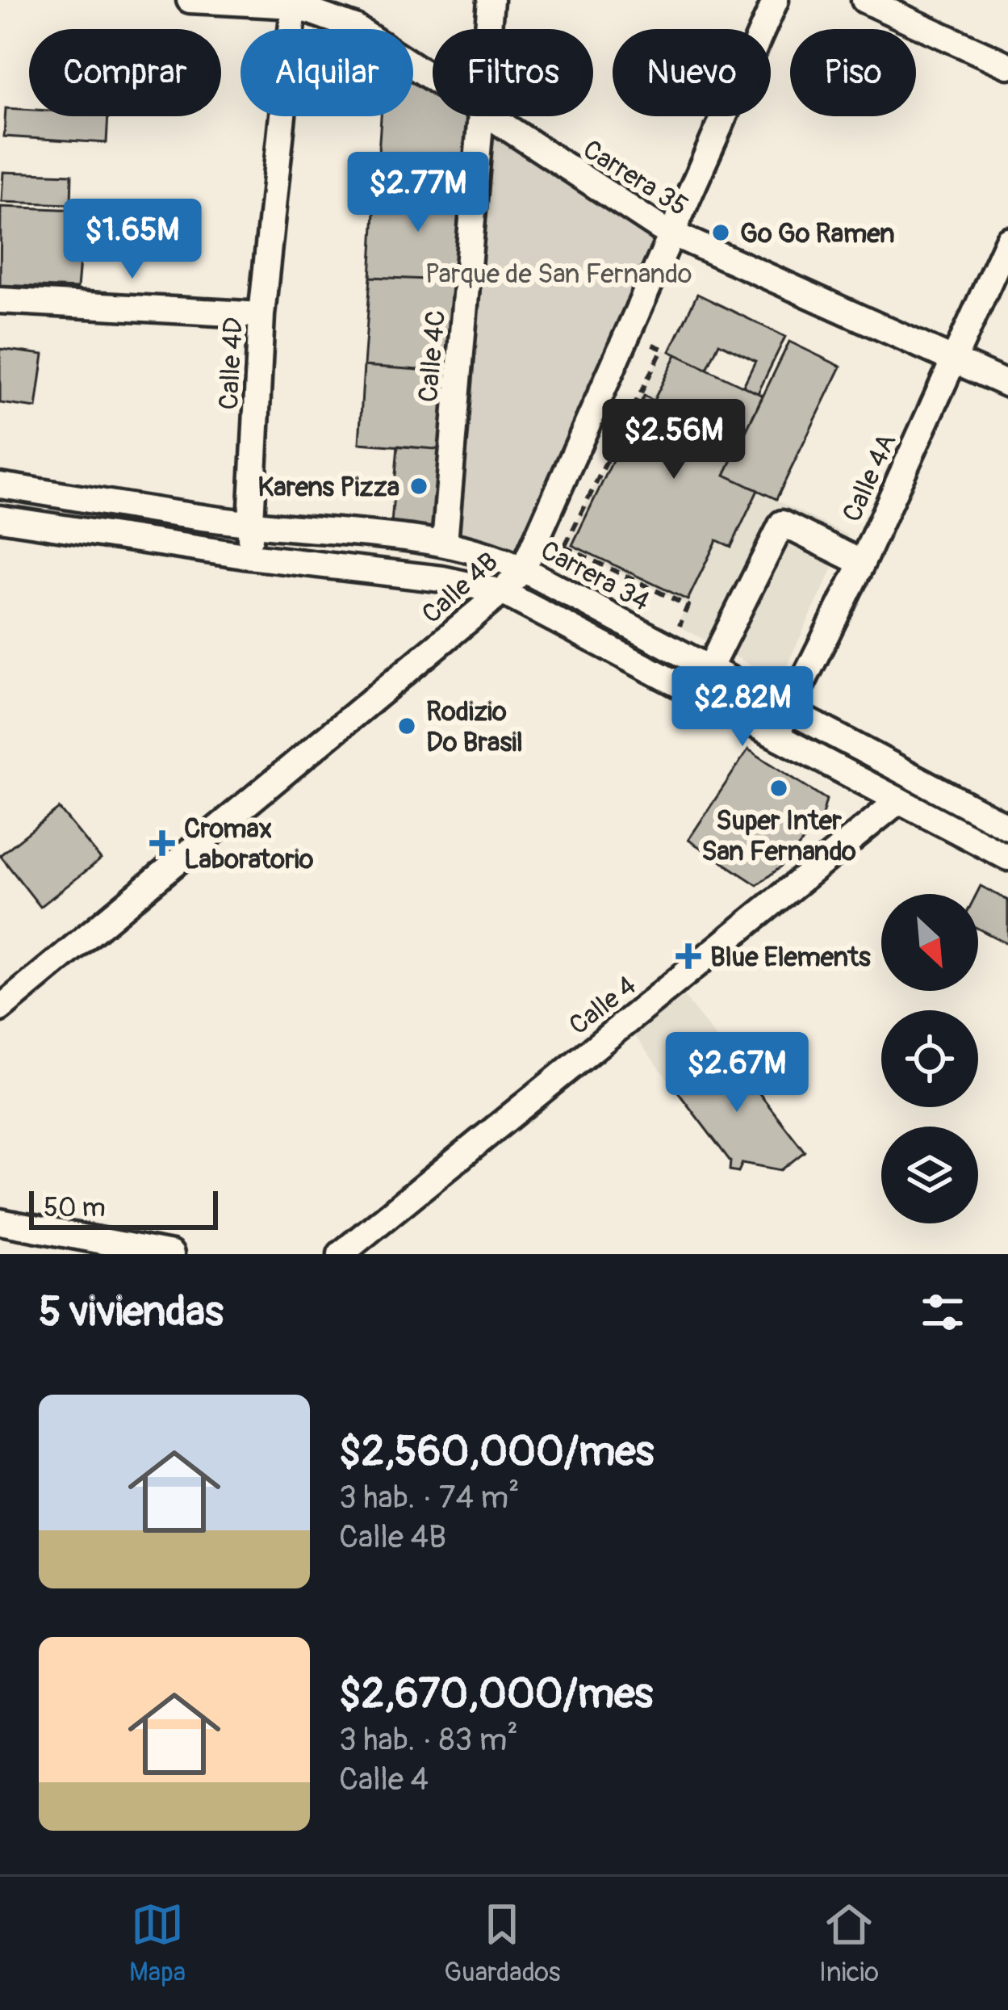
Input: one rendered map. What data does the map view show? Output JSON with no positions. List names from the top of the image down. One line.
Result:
{"streets":{"street":["Carrera 35","Calle 4C","Calle 4D","Calle 4A","Carrera 34","Calle 4B","Calle 4"]},"crossings":[["Carrera 35","Calle 4D"],["Carrera 35","Calle 4A"],["Carrera 35","Calle 4B"],["Calle 4C","Carrera 34"],["Calle 4D","Carrera 34"],["Calle 4A","Carrera 34"],["Carrera 34","Calle 4B"]],"parks":["Parque de San Fernando"],"places":{"other":["Go Go Ramen","Karens Pizza","Rodizio Do Brasil","Super Inter San Fernando"],"health":["Cromax Laboratorio","Blue Elements"]},"scale_bar":"50 m","north":"bottom right","page":{"chip":["Comprar","Alquilar","Filtros","Nuevo","Piso"],"price":["$2.77M","$1.65M","$2.56M","$2.82M","$2.67M"],"scale":"50 m","heading":"5 viviendas","list":[{"name":"$2,560,000/mes","note":"3 hab. · 74 m² · Calle 4B"},{"name":"$2,670,000/mes","note":"3 hab. · 83 m² · Calle 4"}],"tabs":["Mapa","Guardados","Inicio"]}}
